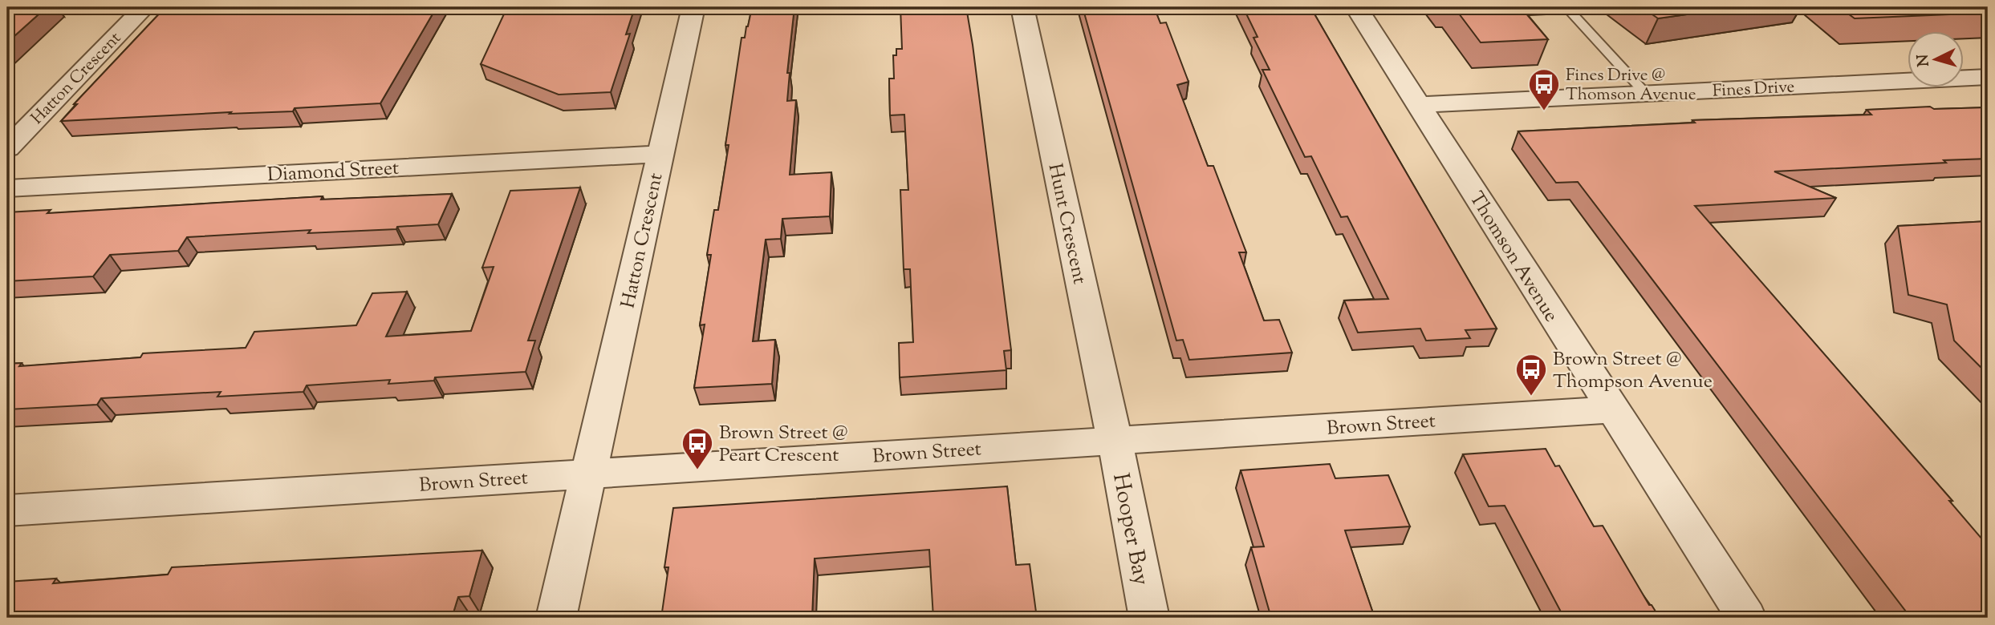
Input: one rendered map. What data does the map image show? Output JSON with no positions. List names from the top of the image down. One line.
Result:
{"streets":{"street":["Hatton Crescent","Fines Drive","Diamond Street","Hunt Crescent","Thomson Avenue","Brown Street","Hooper Bay"]},"crossings":[["Hatton Crescent","Diamond Street"],["Hatton Crescent","Brown Street"],["Fines Drive","Thomson Avenue"],["Hunt Crescent","Brown Street"],["Hunt Crescent","Hooper Bay"],["Thomson Avenue","Brown Street"],["Brown Street","Hooper Bay"]],"places":{"bus stop":["Fines Drive @ Thomson Avenue","Brown Street @ Thompson Avenue","Brown Street @ Peart Crescent"]},"north":"left"}
